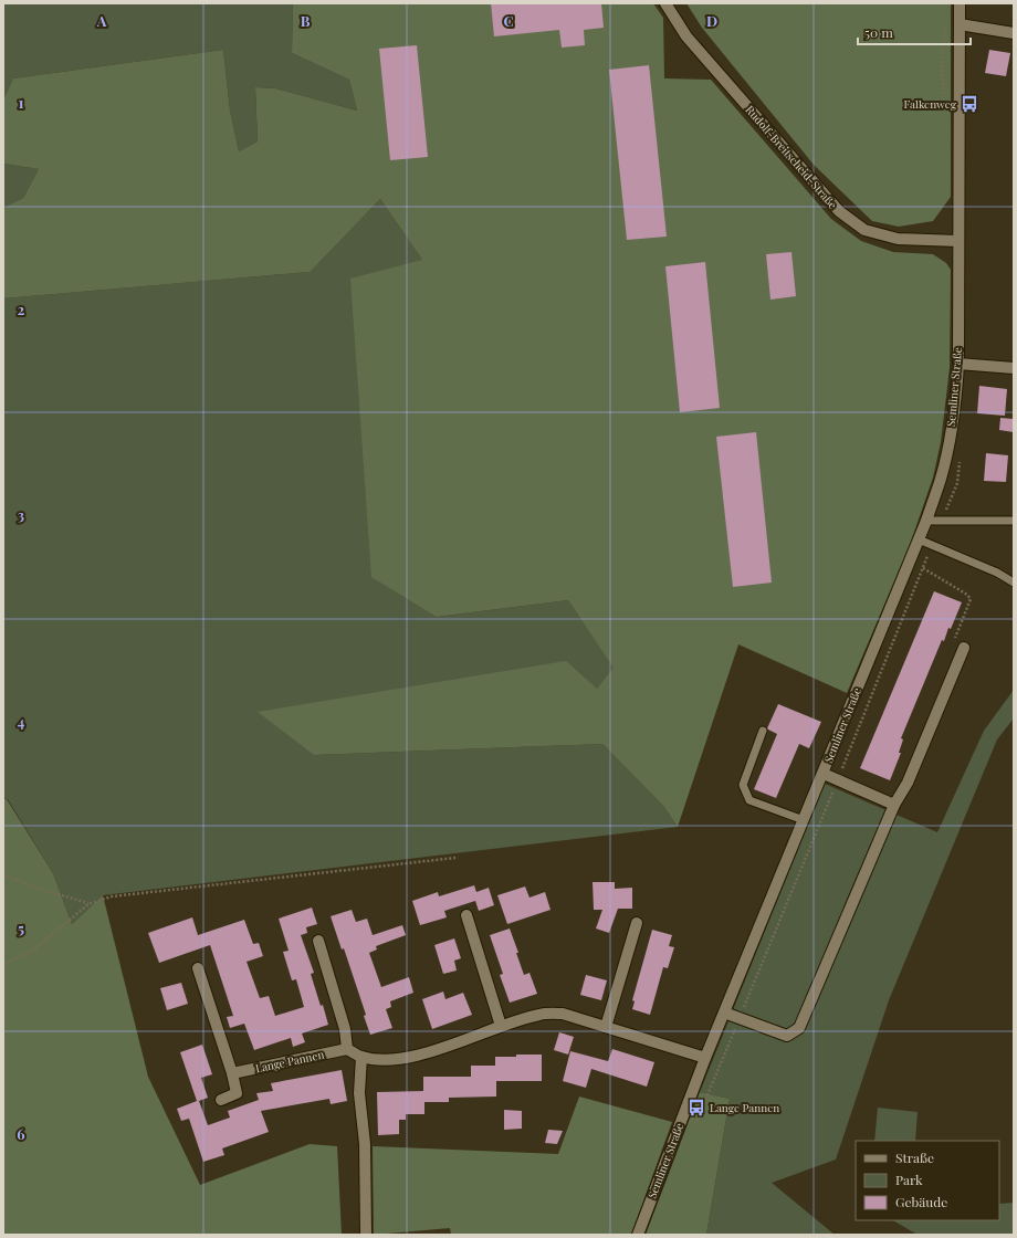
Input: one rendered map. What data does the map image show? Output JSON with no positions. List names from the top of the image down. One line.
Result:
{"streets":{"street":["Rudolf-Breitscheid-Straße","Semliner Straße","Lange Pannen"]},"crossings":[["Rudolf-Breitscheid-Straße","Semliner Straße"]],"places":{"bus stop":["Falkenweg","Lange Pannen"]},"legend":["Straße","Park","Gebäude"],"scale_bar":"50 m","grid":{"columns":["A","B","C","D"],"rows":["1","2","3","4","5","6"]}}
